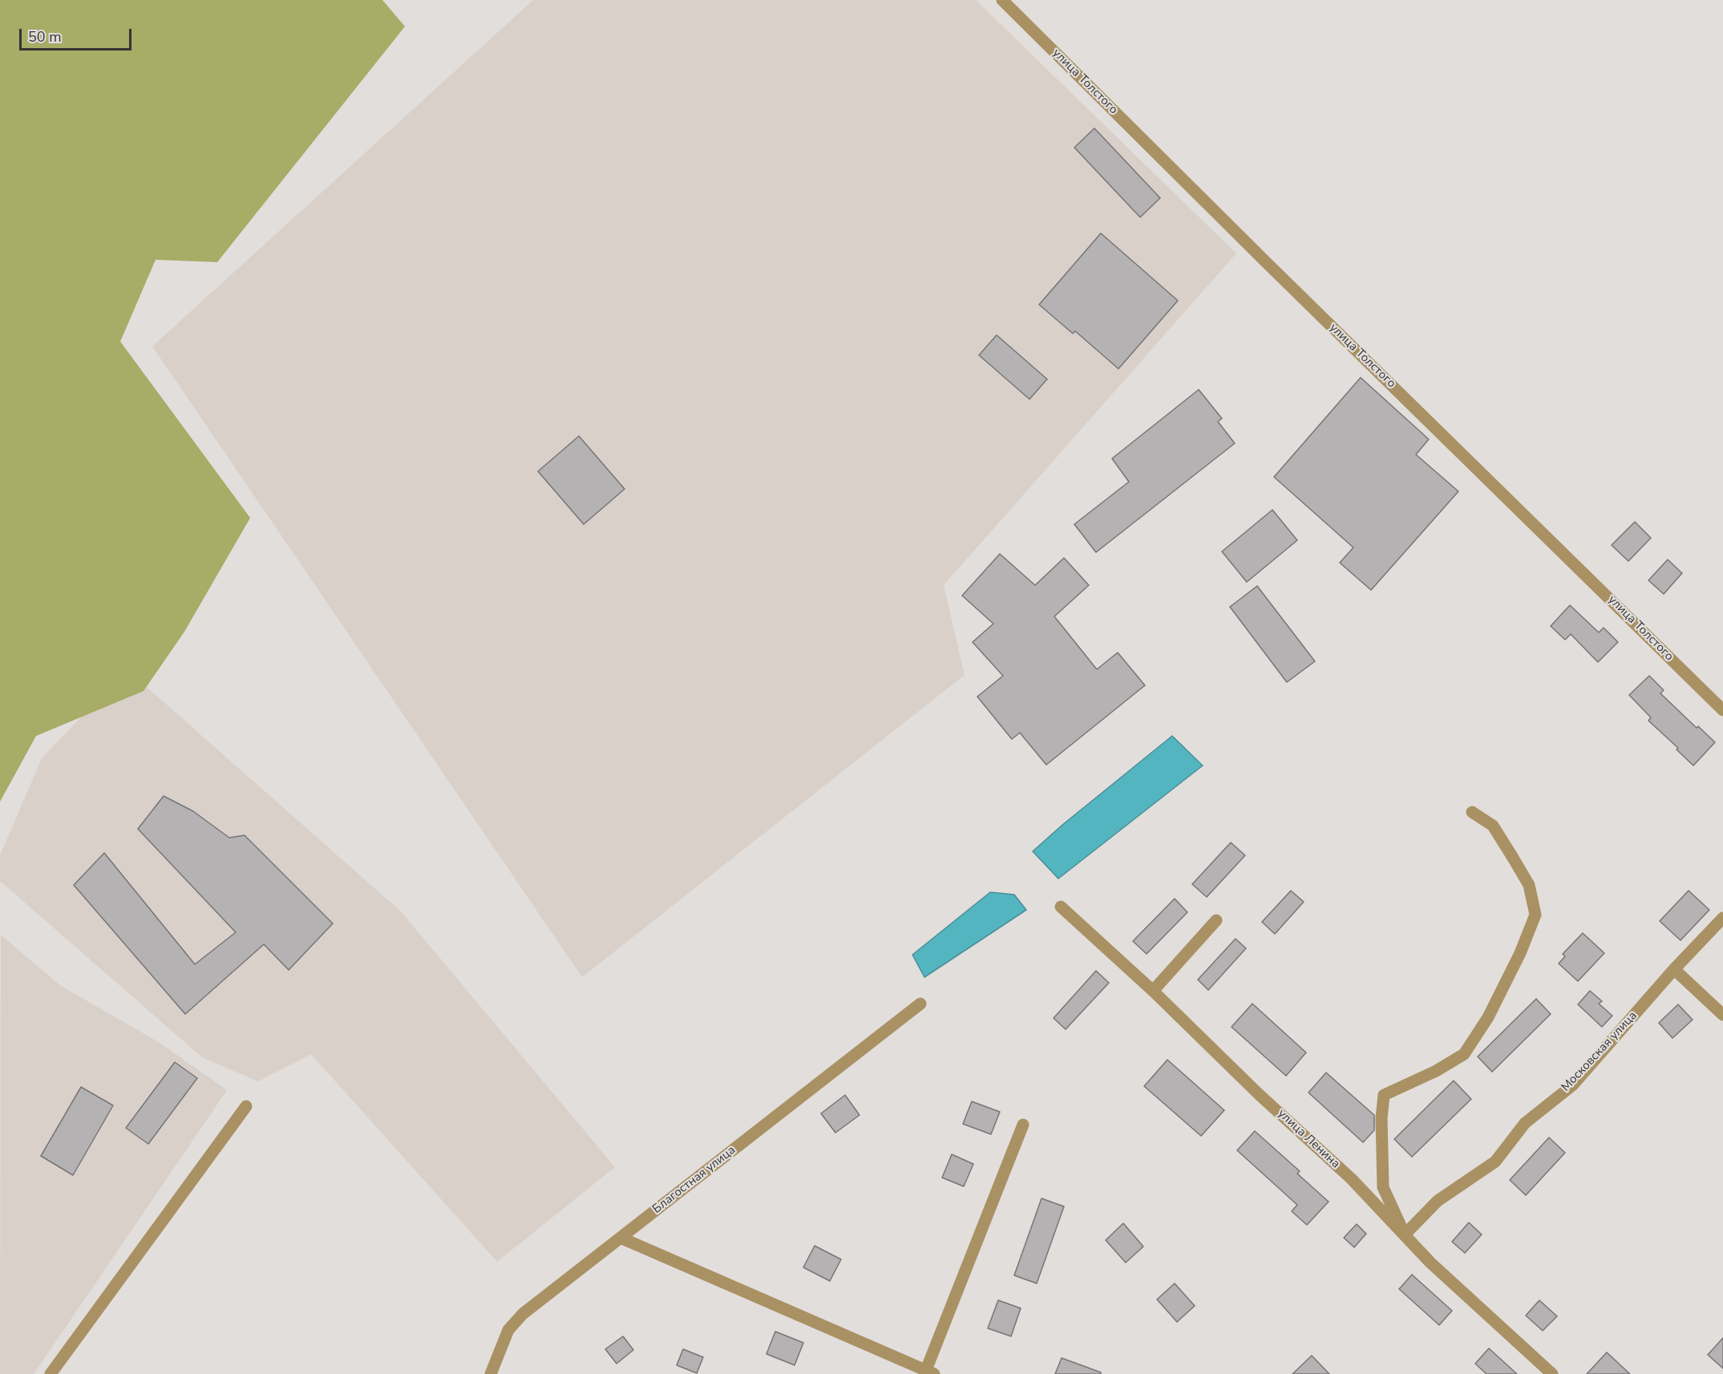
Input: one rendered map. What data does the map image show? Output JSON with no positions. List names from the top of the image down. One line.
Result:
{"streets":{"street":["улица Толстого","Московская улица","улица Ленина","Благостная улица"]},"crossings":[["Московская улица","улица Ленина"]],"scale_bar":"50 m"}
